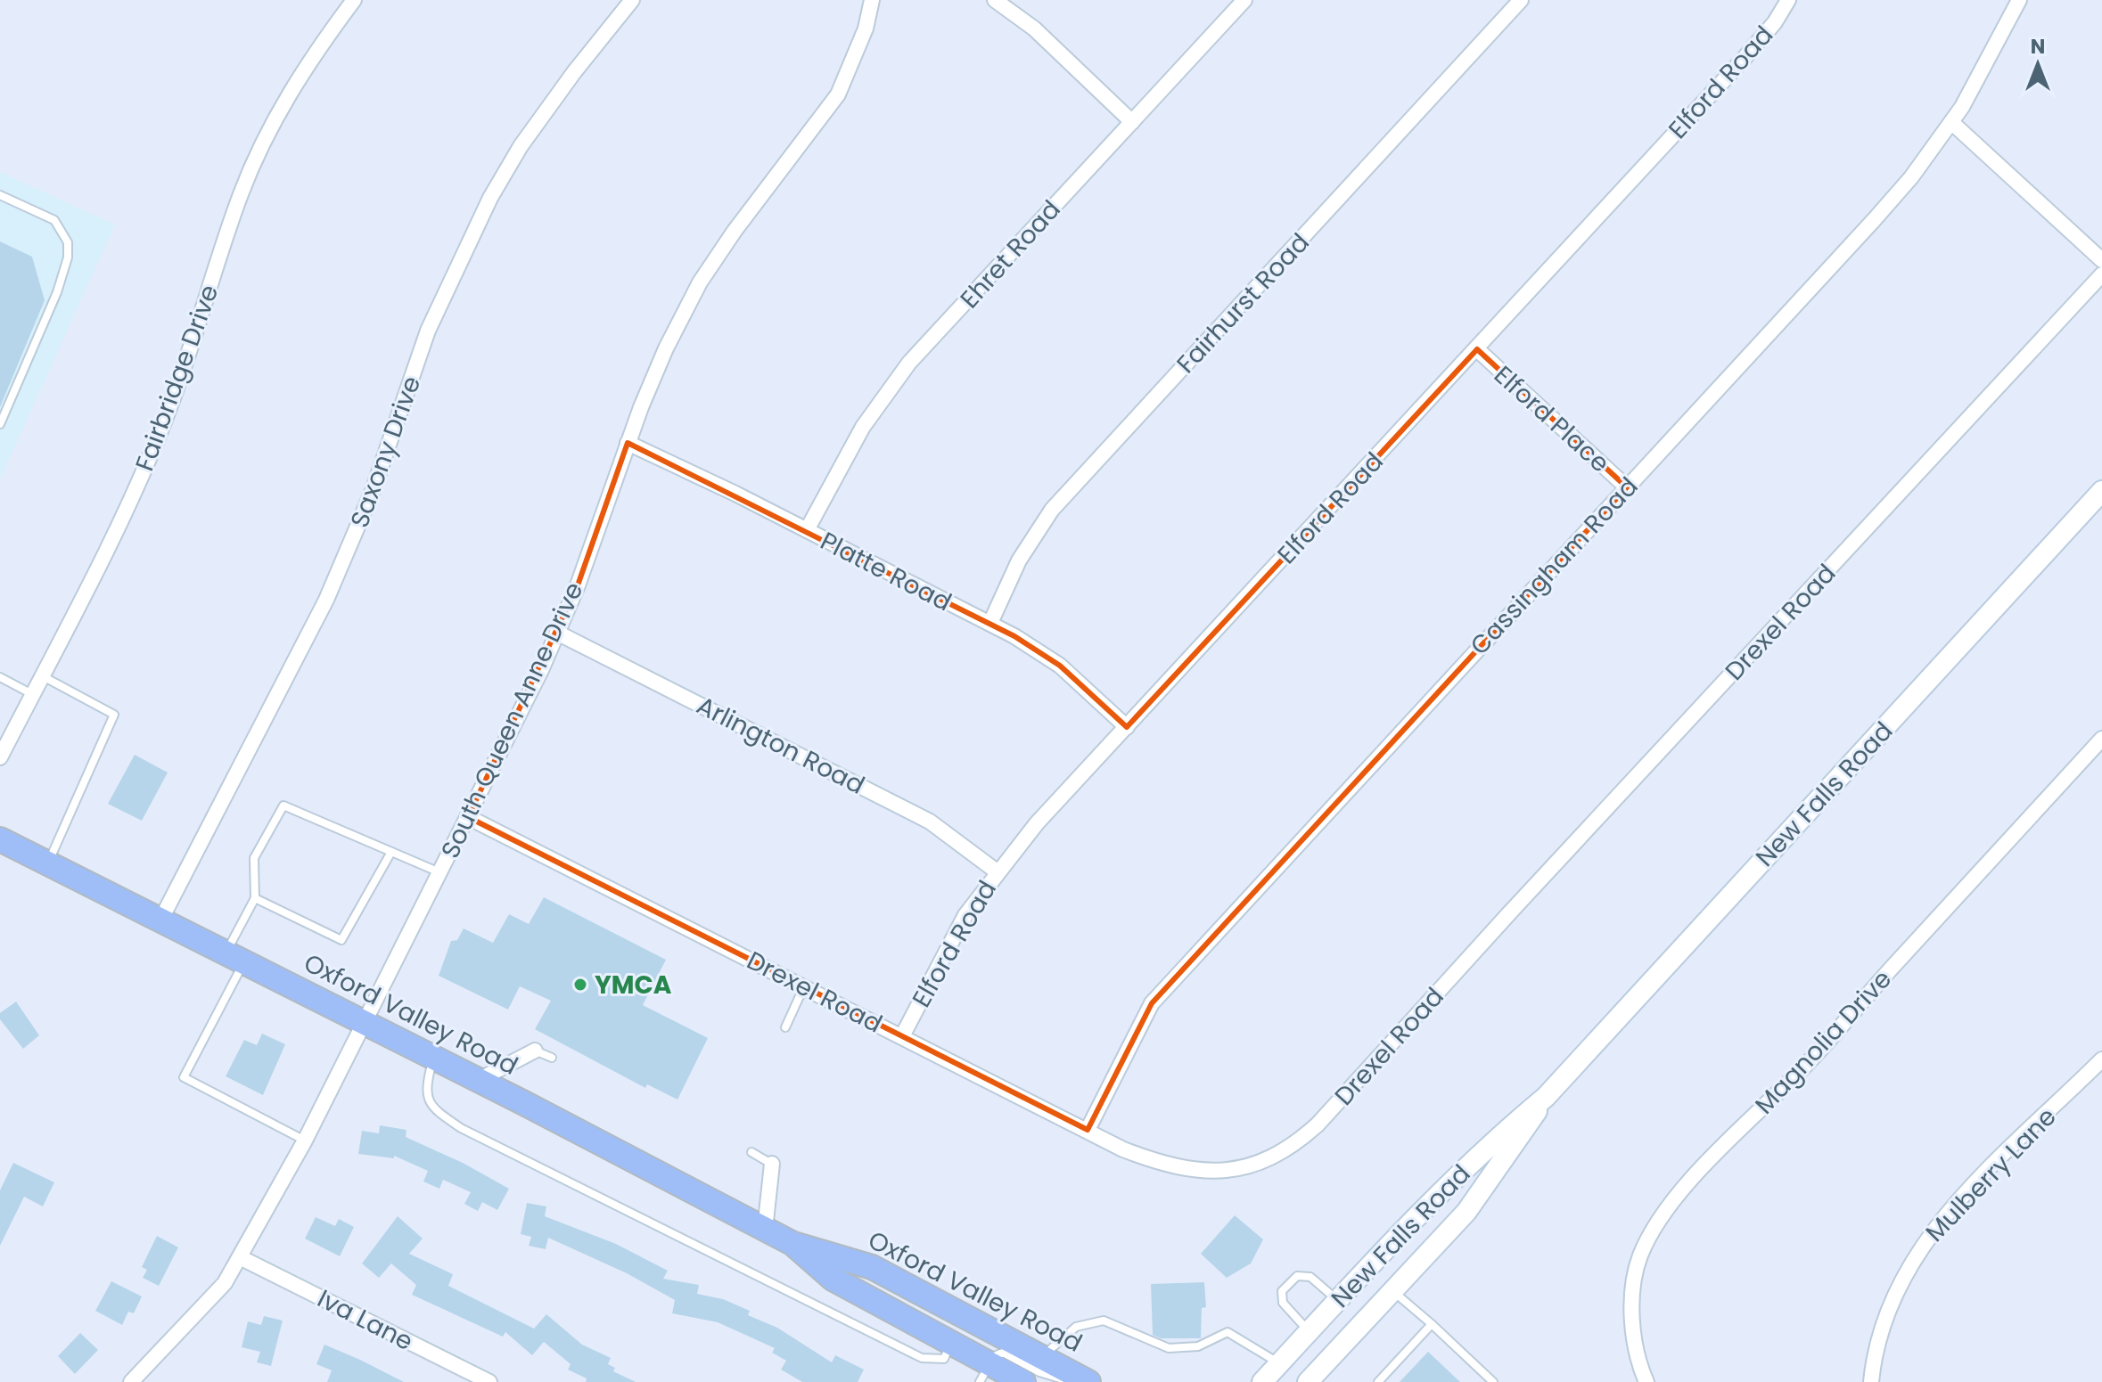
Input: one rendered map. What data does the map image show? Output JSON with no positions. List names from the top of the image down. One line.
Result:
{"streets":{"main road":["New Falls Road","Oxford Valley Road"],"street":["Elford Road","Ehret Road","Fairhurst Road","Fairbridge Drive","Elford Place","Saxony Drive","Cassingham Road","Platte Road","Drexel Road","South Queen Anne Drive","Arlington Road","Magnolia Drive","Mulberry Lane","Iva Lane"]},"crossings":[["Elford Road","Elford Place"],["Elford Road","Platte Road"],["Elford Road","Drexel Road"],["Elford Road","Arlington Road"],["Ehret Road","Platte Road"],["Fairhurst Road","Platte Road"],["Elford Place","Cassingham Road"],["Saxony Drive","Oxford Valley Road"],["Cassingham Road","Drexel Road"],["Platte Road","South Queen Anne Drive"],["Drexel Road","South Queen Anne Drive"],["South Queen Anne Drive","Arlington Road"],["South Queen Anne Drive","Oxford Valley Road"],["South Queen Anne Drive","Iva Lane"]],"places":["YMCA"],"north":"top"}
